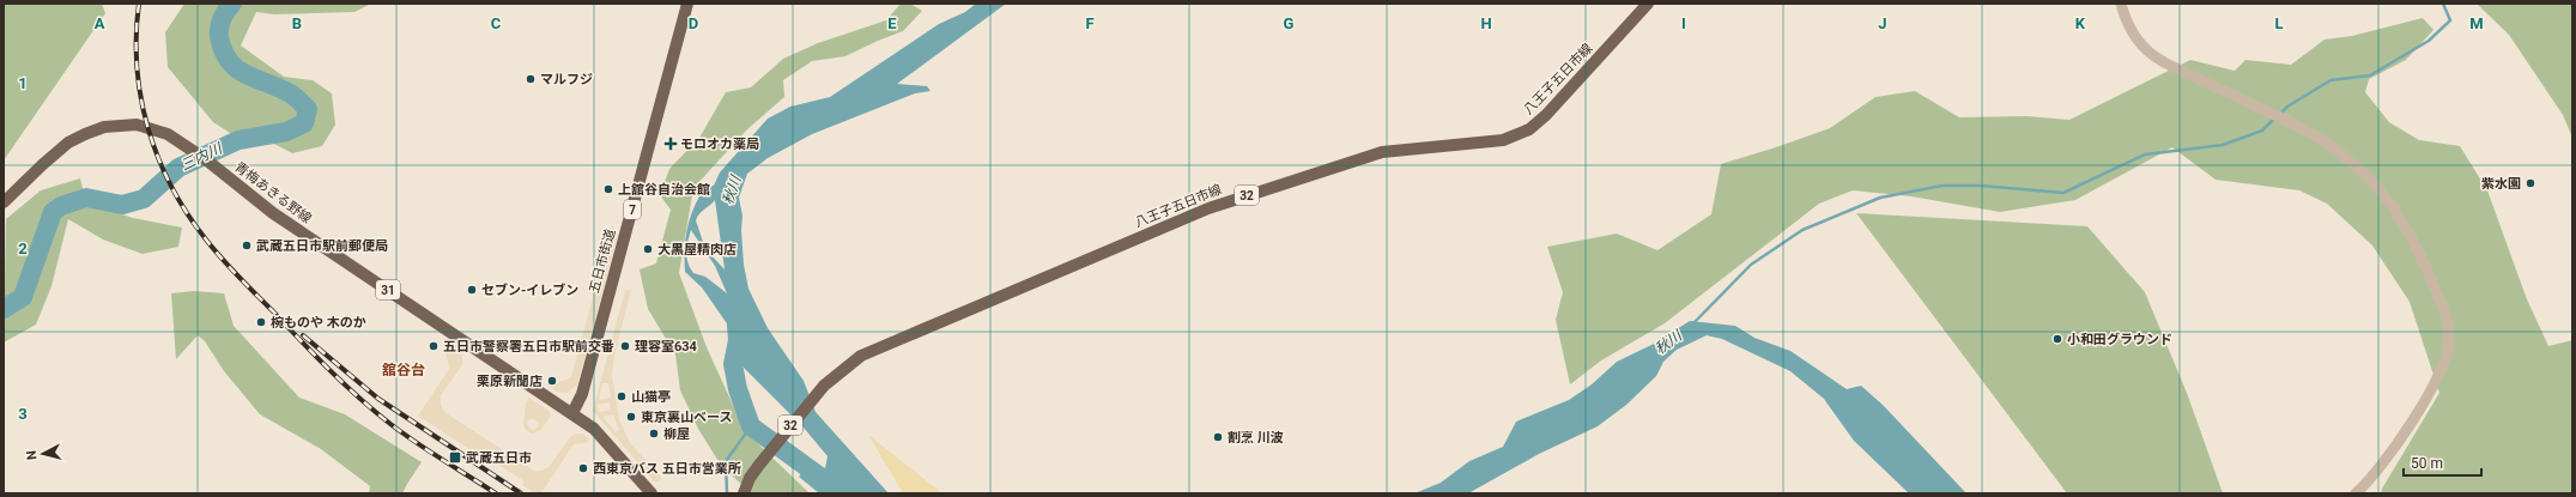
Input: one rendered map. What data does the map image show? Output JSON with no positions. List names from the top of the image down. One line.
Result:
{"streets":{"main road":["八王子五日市線","青梅あきる野線","32","7","五日市街道","31"]},"crossings":[["青梅あきる野線","五日市街道"]],"districts":["舘谷台"],"water":["三内川","秋川"],"places":{"other":["マルフジ","紫水園","上舘谷自治会館","武蔵五日市駅前郵便局","大黒屋精肉店","セブン-イレブン","椀ものや 木のか","小和田グラウンド","五日市警察署五日市駅前交番","理容室634","栗原新聞店","山猫亭","東京裏山ベース","柳屋","割烹 川波","西東京バス 五日市営業所"],"health":["モロオカ薬局"],"transit":["武蔵五日市"]},"scale_bar":"50 m","north":"left","grid":{"columns":["A","B","C","D","E","F","G","H","I","J","K","L","M"],"rows":["1","2","3"]}}
